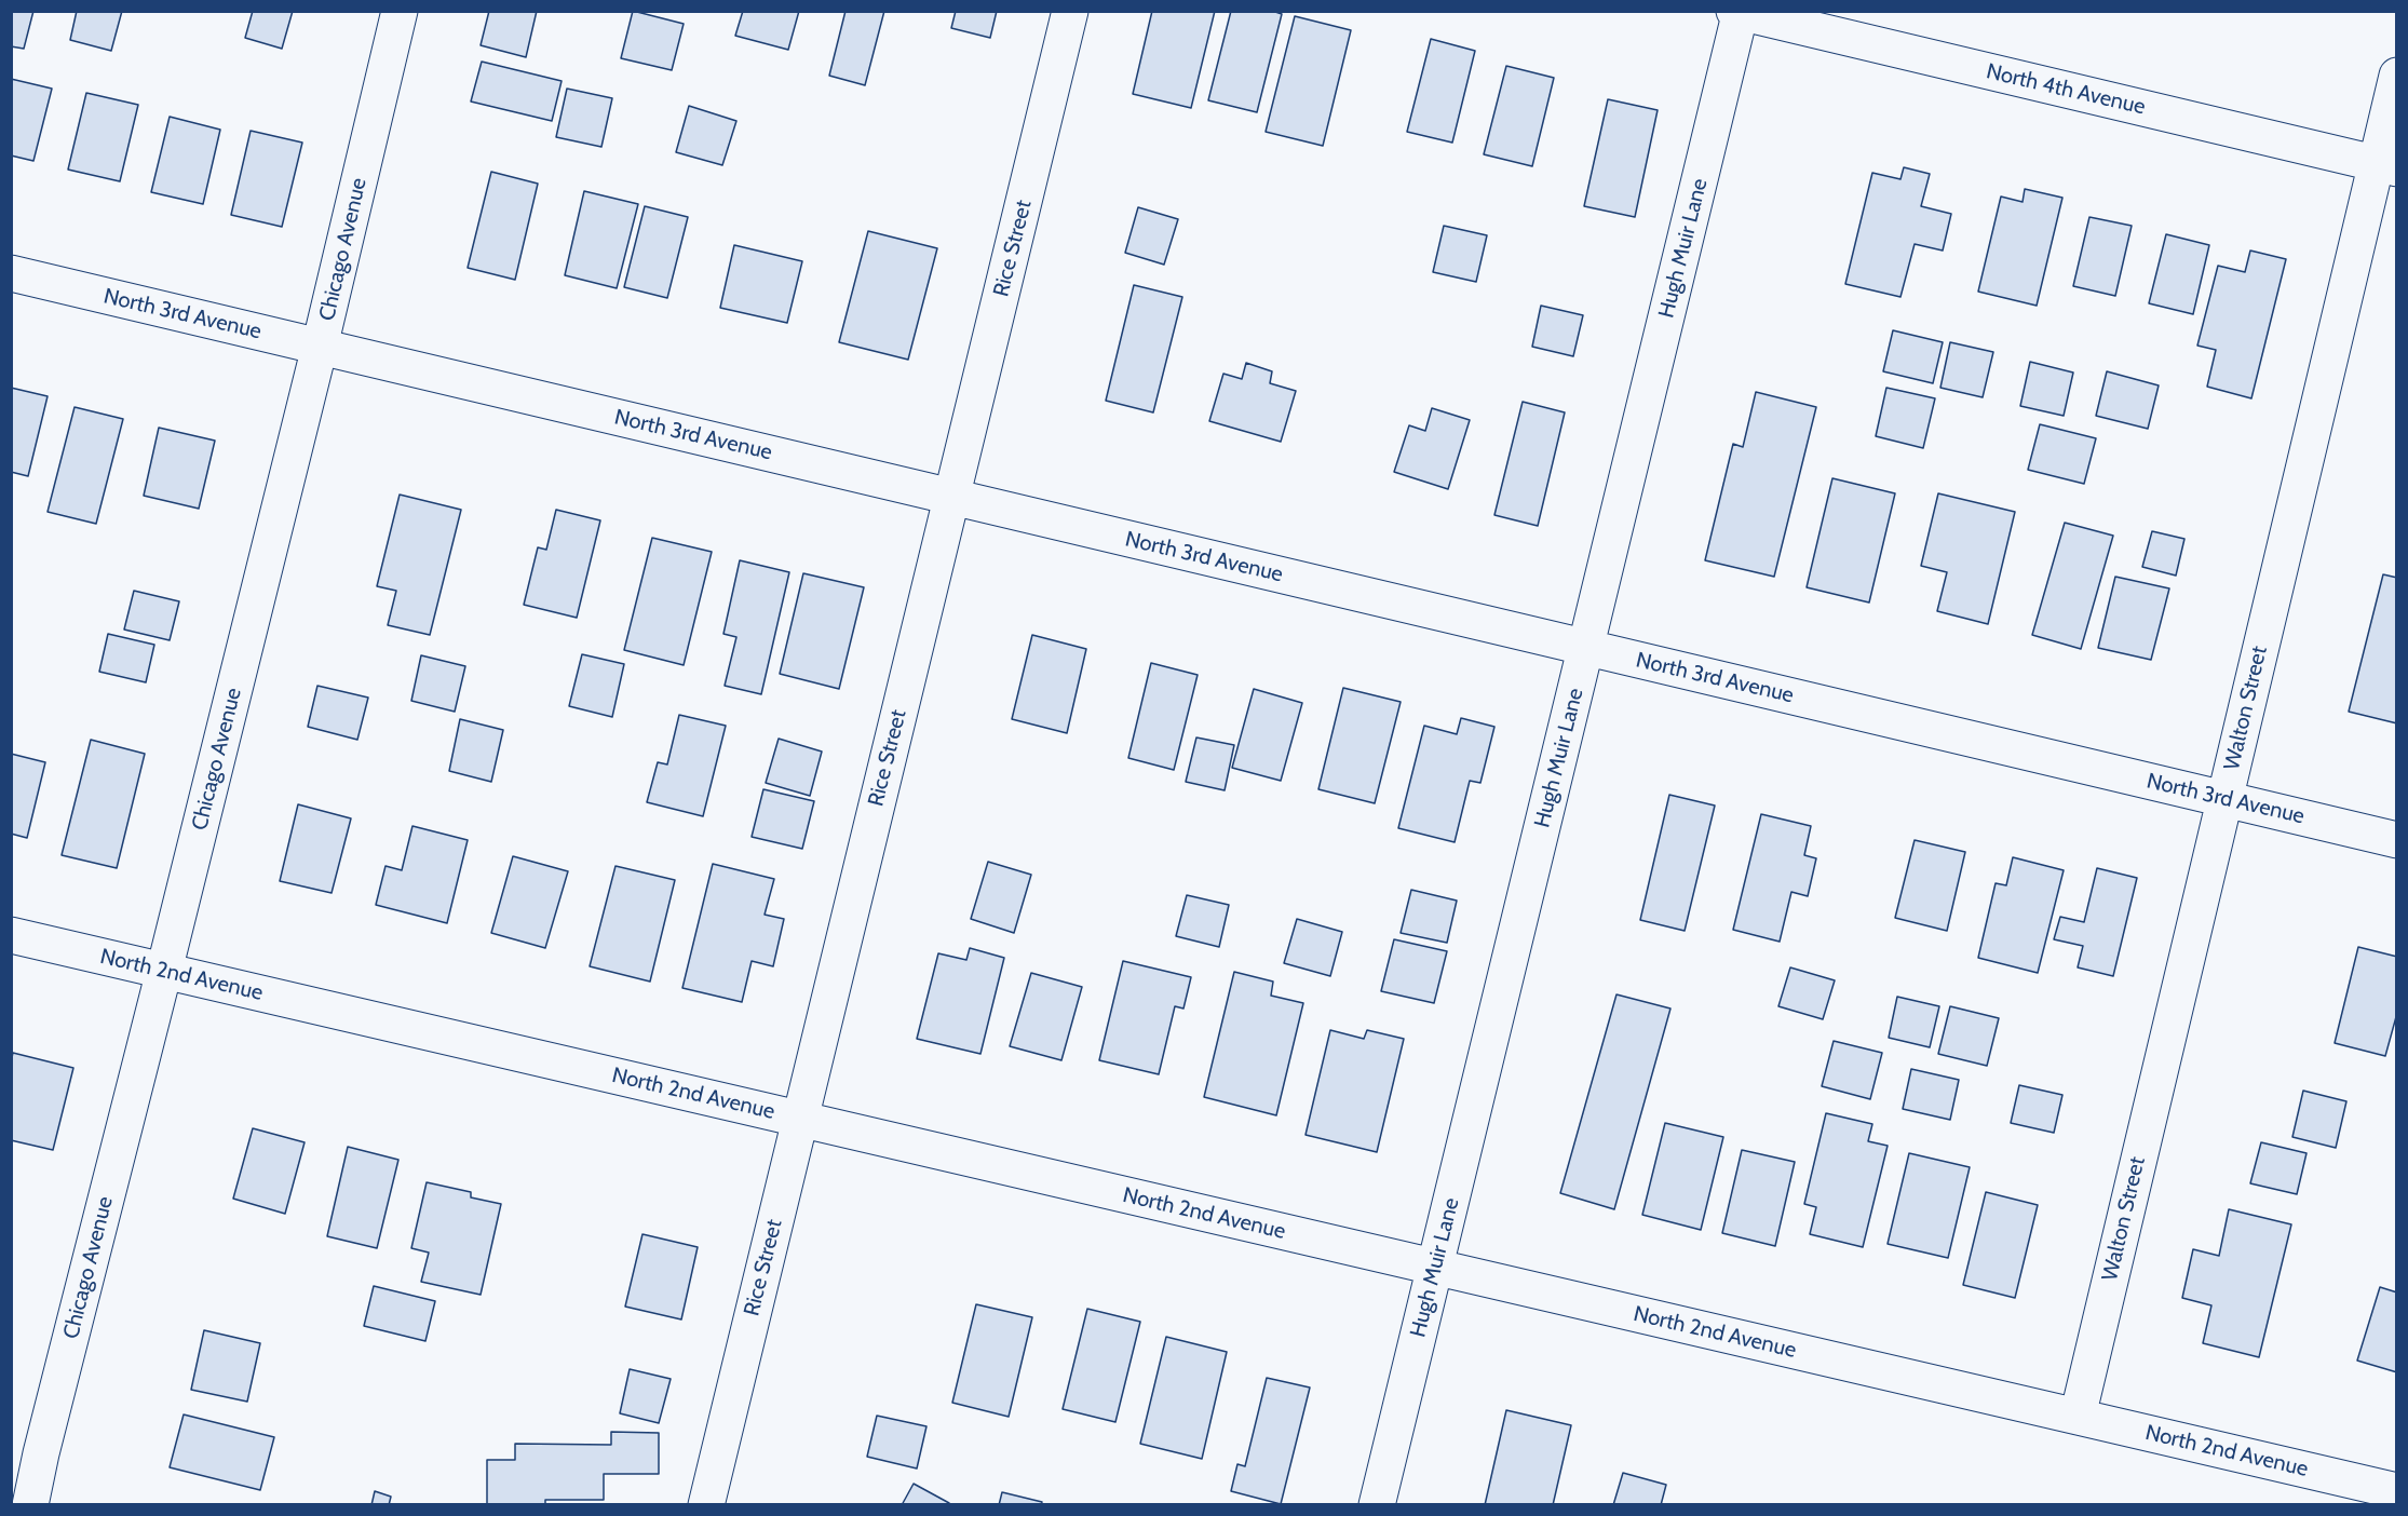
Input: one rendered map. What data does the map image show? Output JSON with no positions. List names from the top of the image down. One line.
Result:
{"streets":{"street":["North 4th Avenue","Rice Street","Hugh Muir Lane","Chicago Avenue","North 3rd Avenue","Walton Street","North 2nd Avenue"]},"crossings":[["North 4th Avenue","Hugh Muir Lane"],["North 4th Avenue","Walton Street"],["Rice Street","North 3rd Avenue"],["Rice Street","North 2nd Avenue"],["Hugh Muir Lane","North 3rd Avenue"],["Hugh Muir Lane","North 2nd Avenue"],["Chicago Avenue","North 3rd Avenue"],["Chicago Avenue","North 2nd Avenue"],["North 3rd Avenue","Walton Street"],["Walton Street","North 2nd Avenue"]]}
